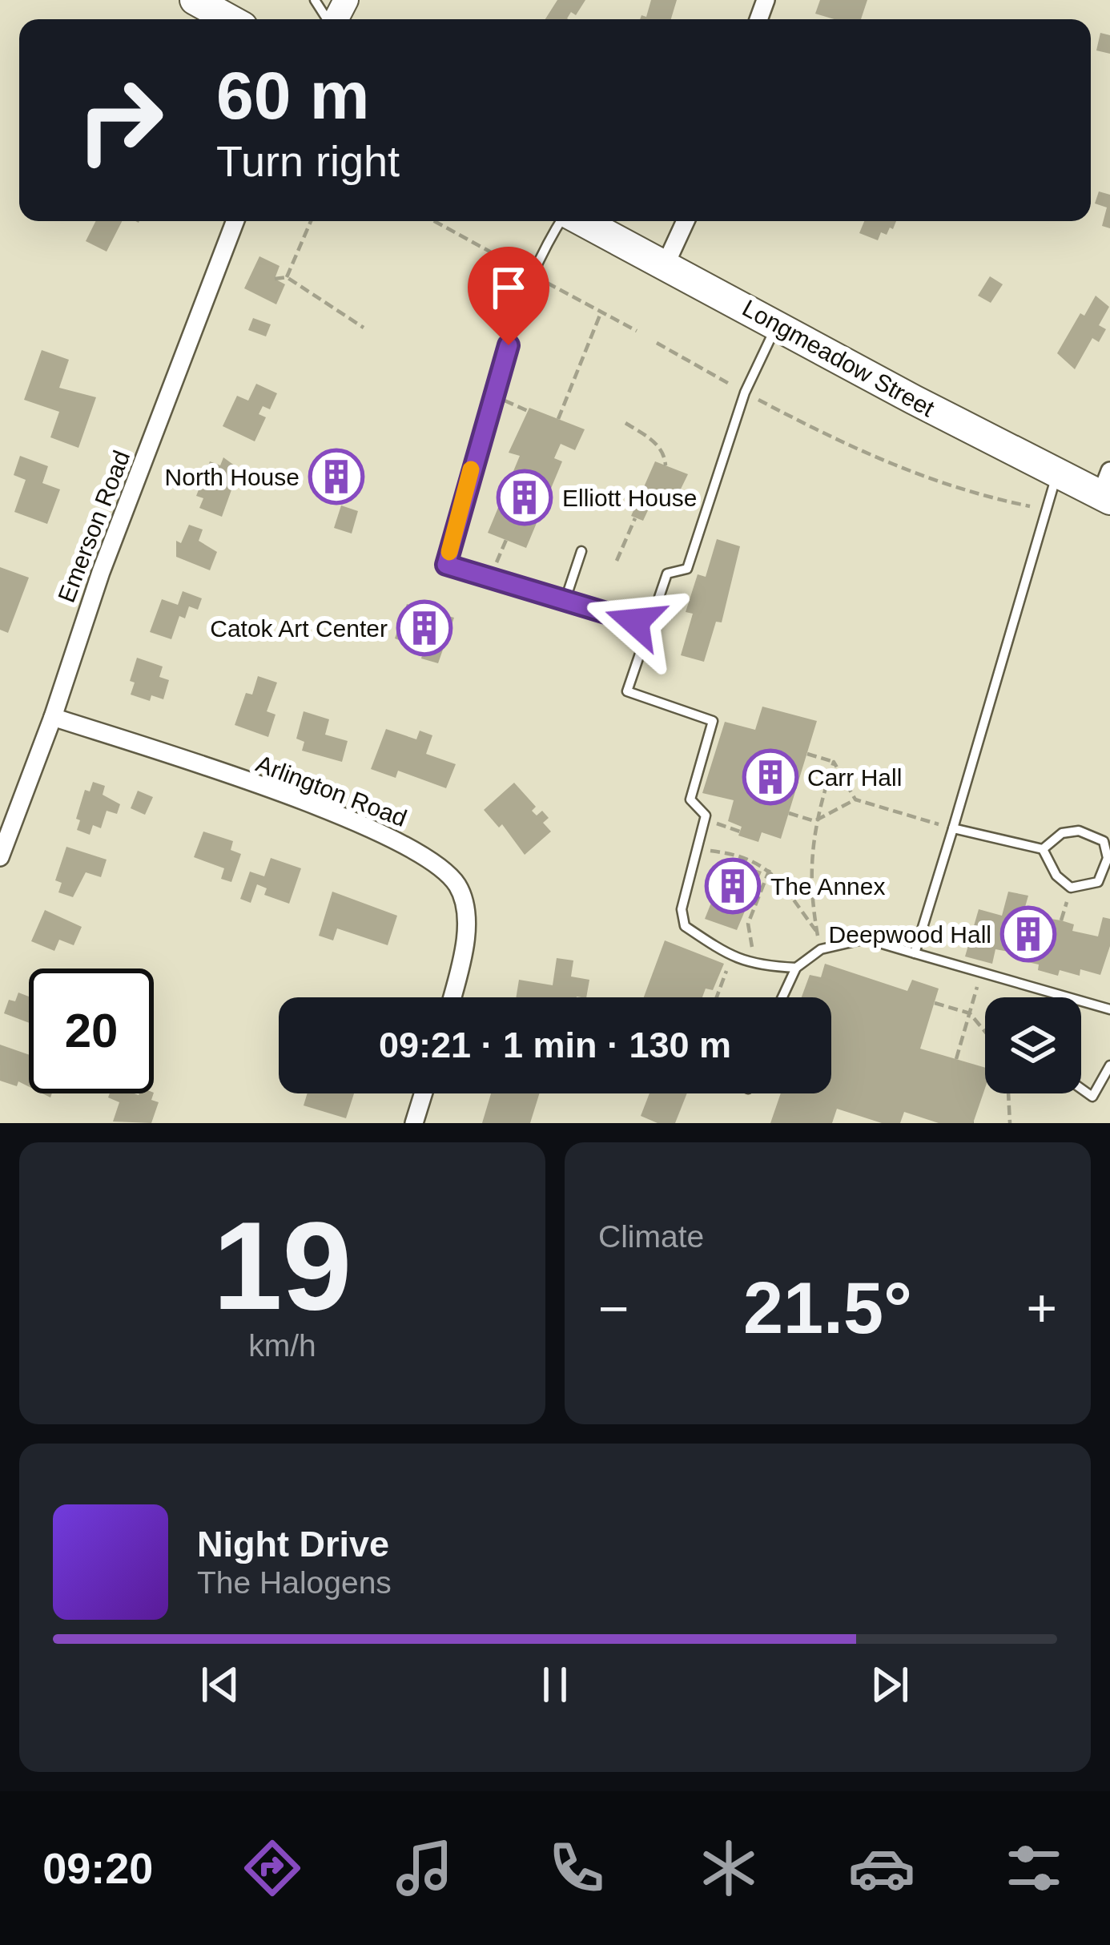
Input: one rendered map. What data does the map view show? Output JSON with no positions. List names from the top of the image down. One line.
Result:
{"streets":{"main road":["Longmeadow Street"],"street":["Emerson Road","Arlington Road"]},"crossings":[["Emerson Road","Arlington Road"]],"places":{"building":["North House","Elliott House","Catok Art Center","Carr Hall","The Annex","Deepwood Hall"]},"page":{"turn":["60 m","Turn right"],"limit":"20","trip":"09:21 · 1 min · 130 m","tile":[["19","km/h"],"Climate"],"heat":["−","21.5°","+"],"song":["Night Drive","The Halogens"],"tabs":"09:20"}}
